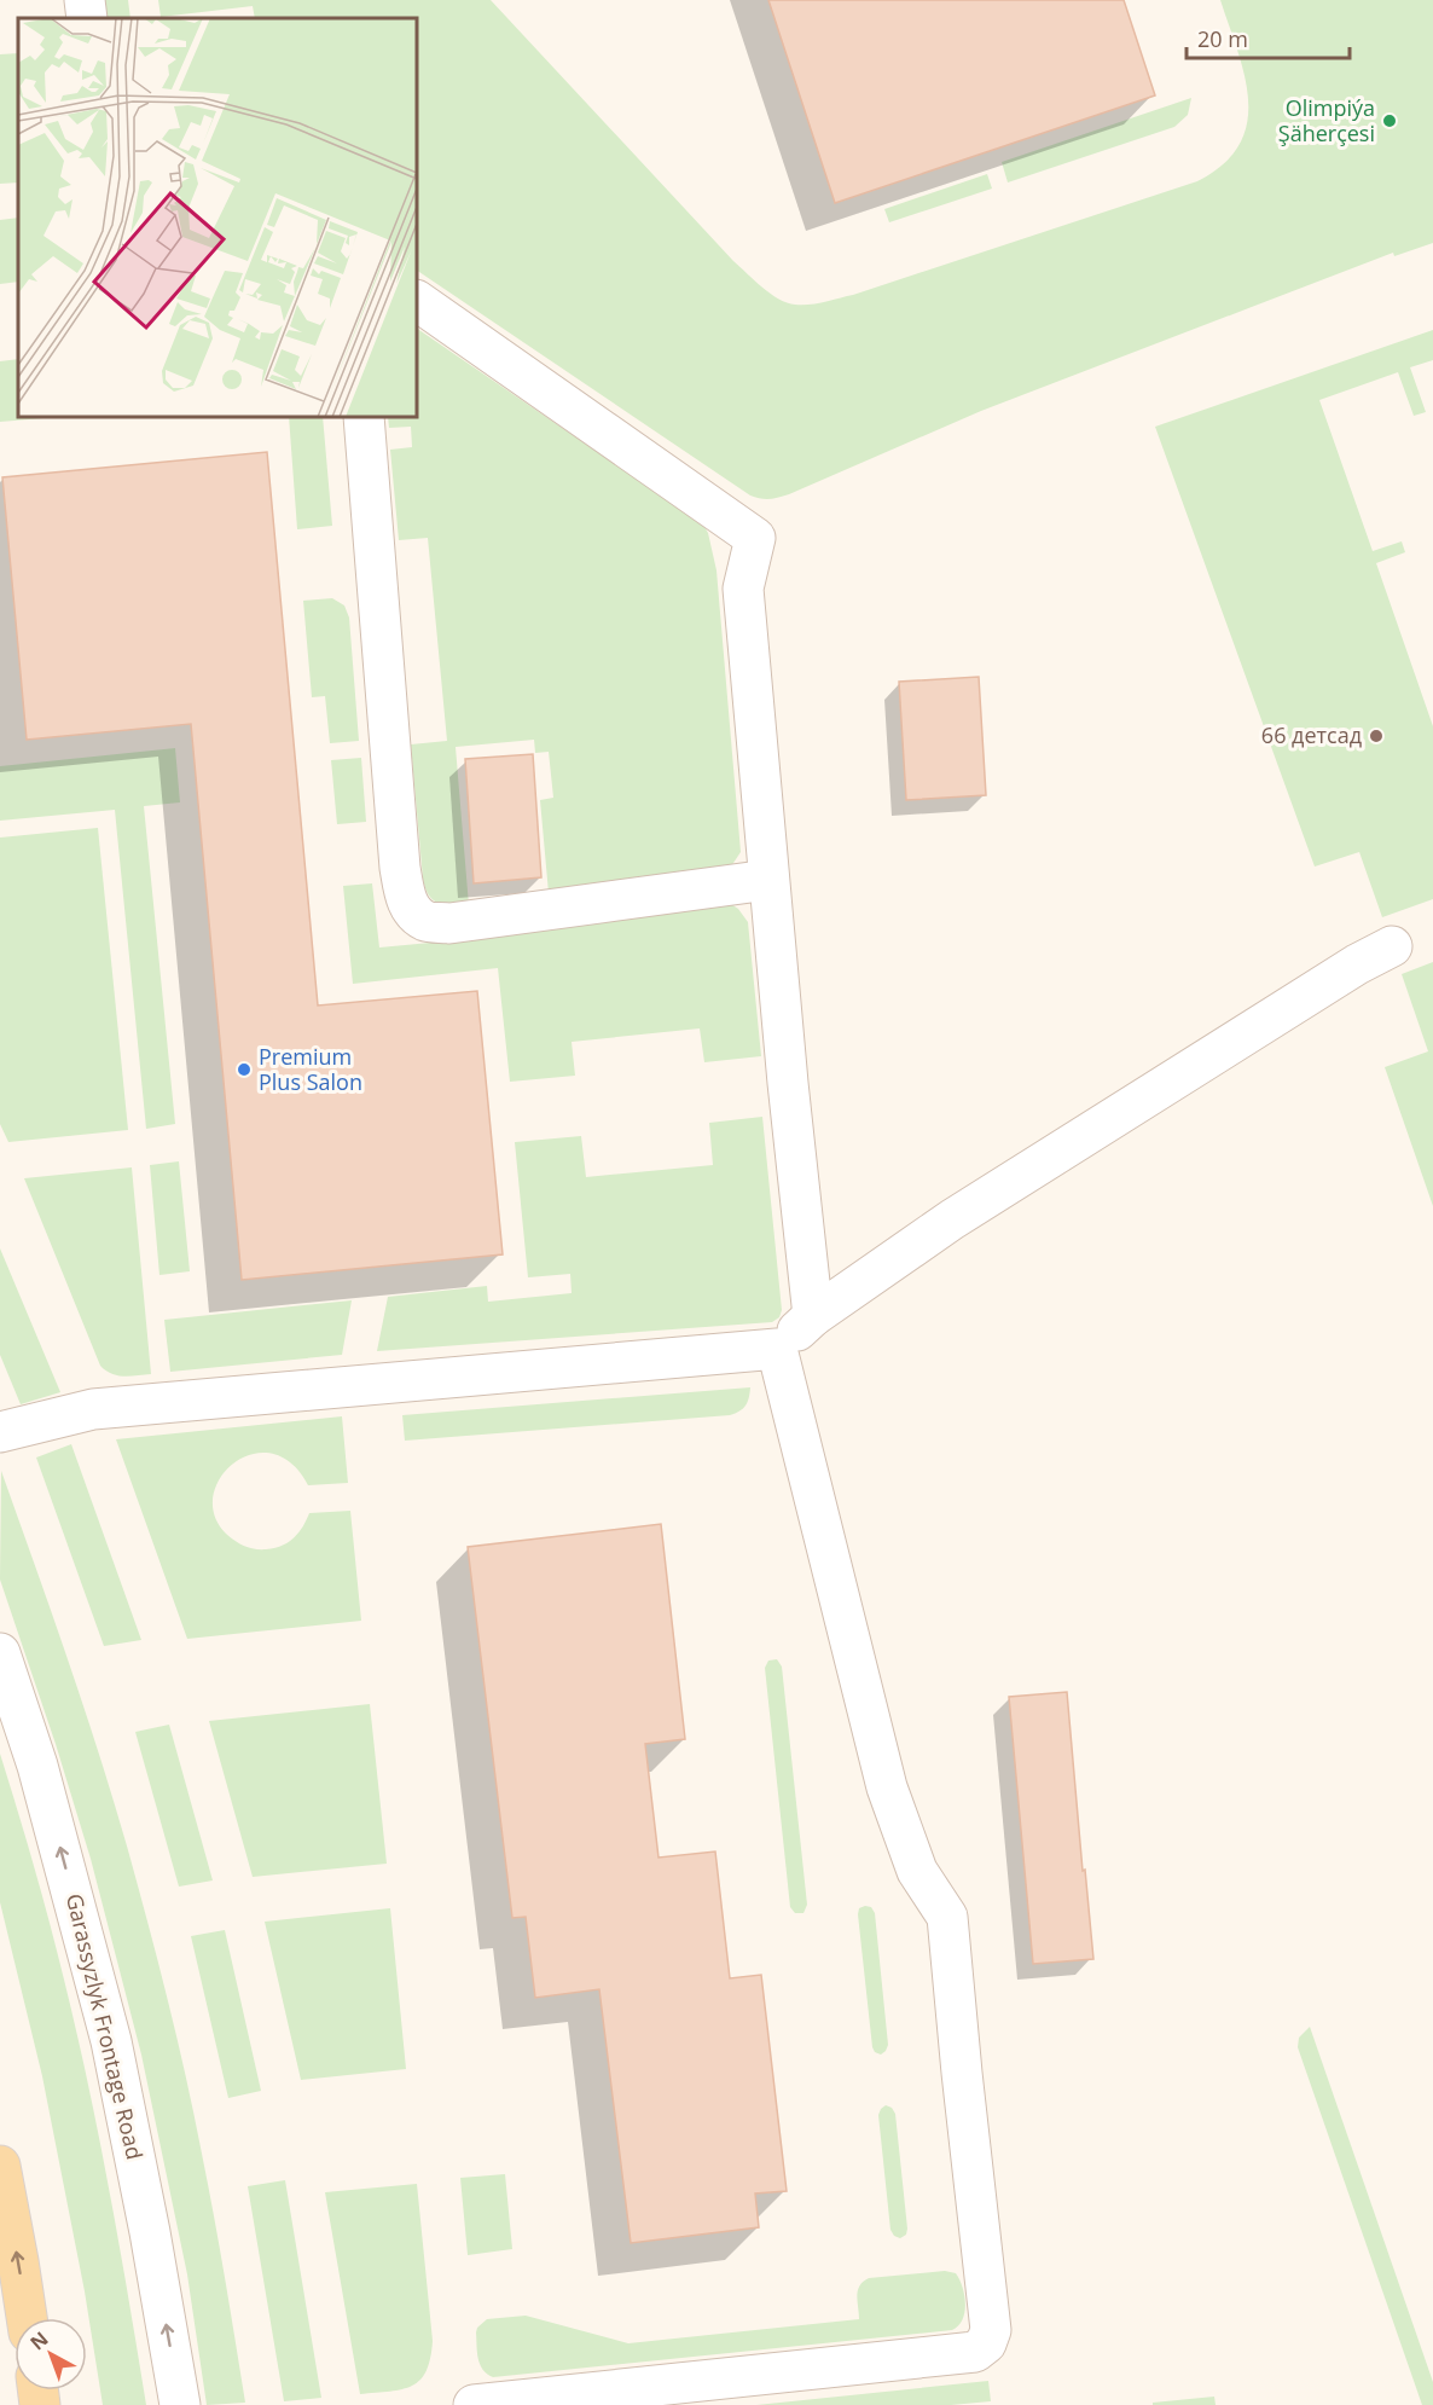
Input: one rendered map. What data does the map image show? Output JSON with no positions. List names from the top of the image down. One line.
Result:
{"streets":{"street":["Garassyzlyk Frontage Road"]},"one_way":["Garassyzlyk Frontage Road"],"places":["Olimpiýa Şäherçesi","66 детсад","Premium Plus Salon"],"scale_bar":"20 m","north":"top left"}
